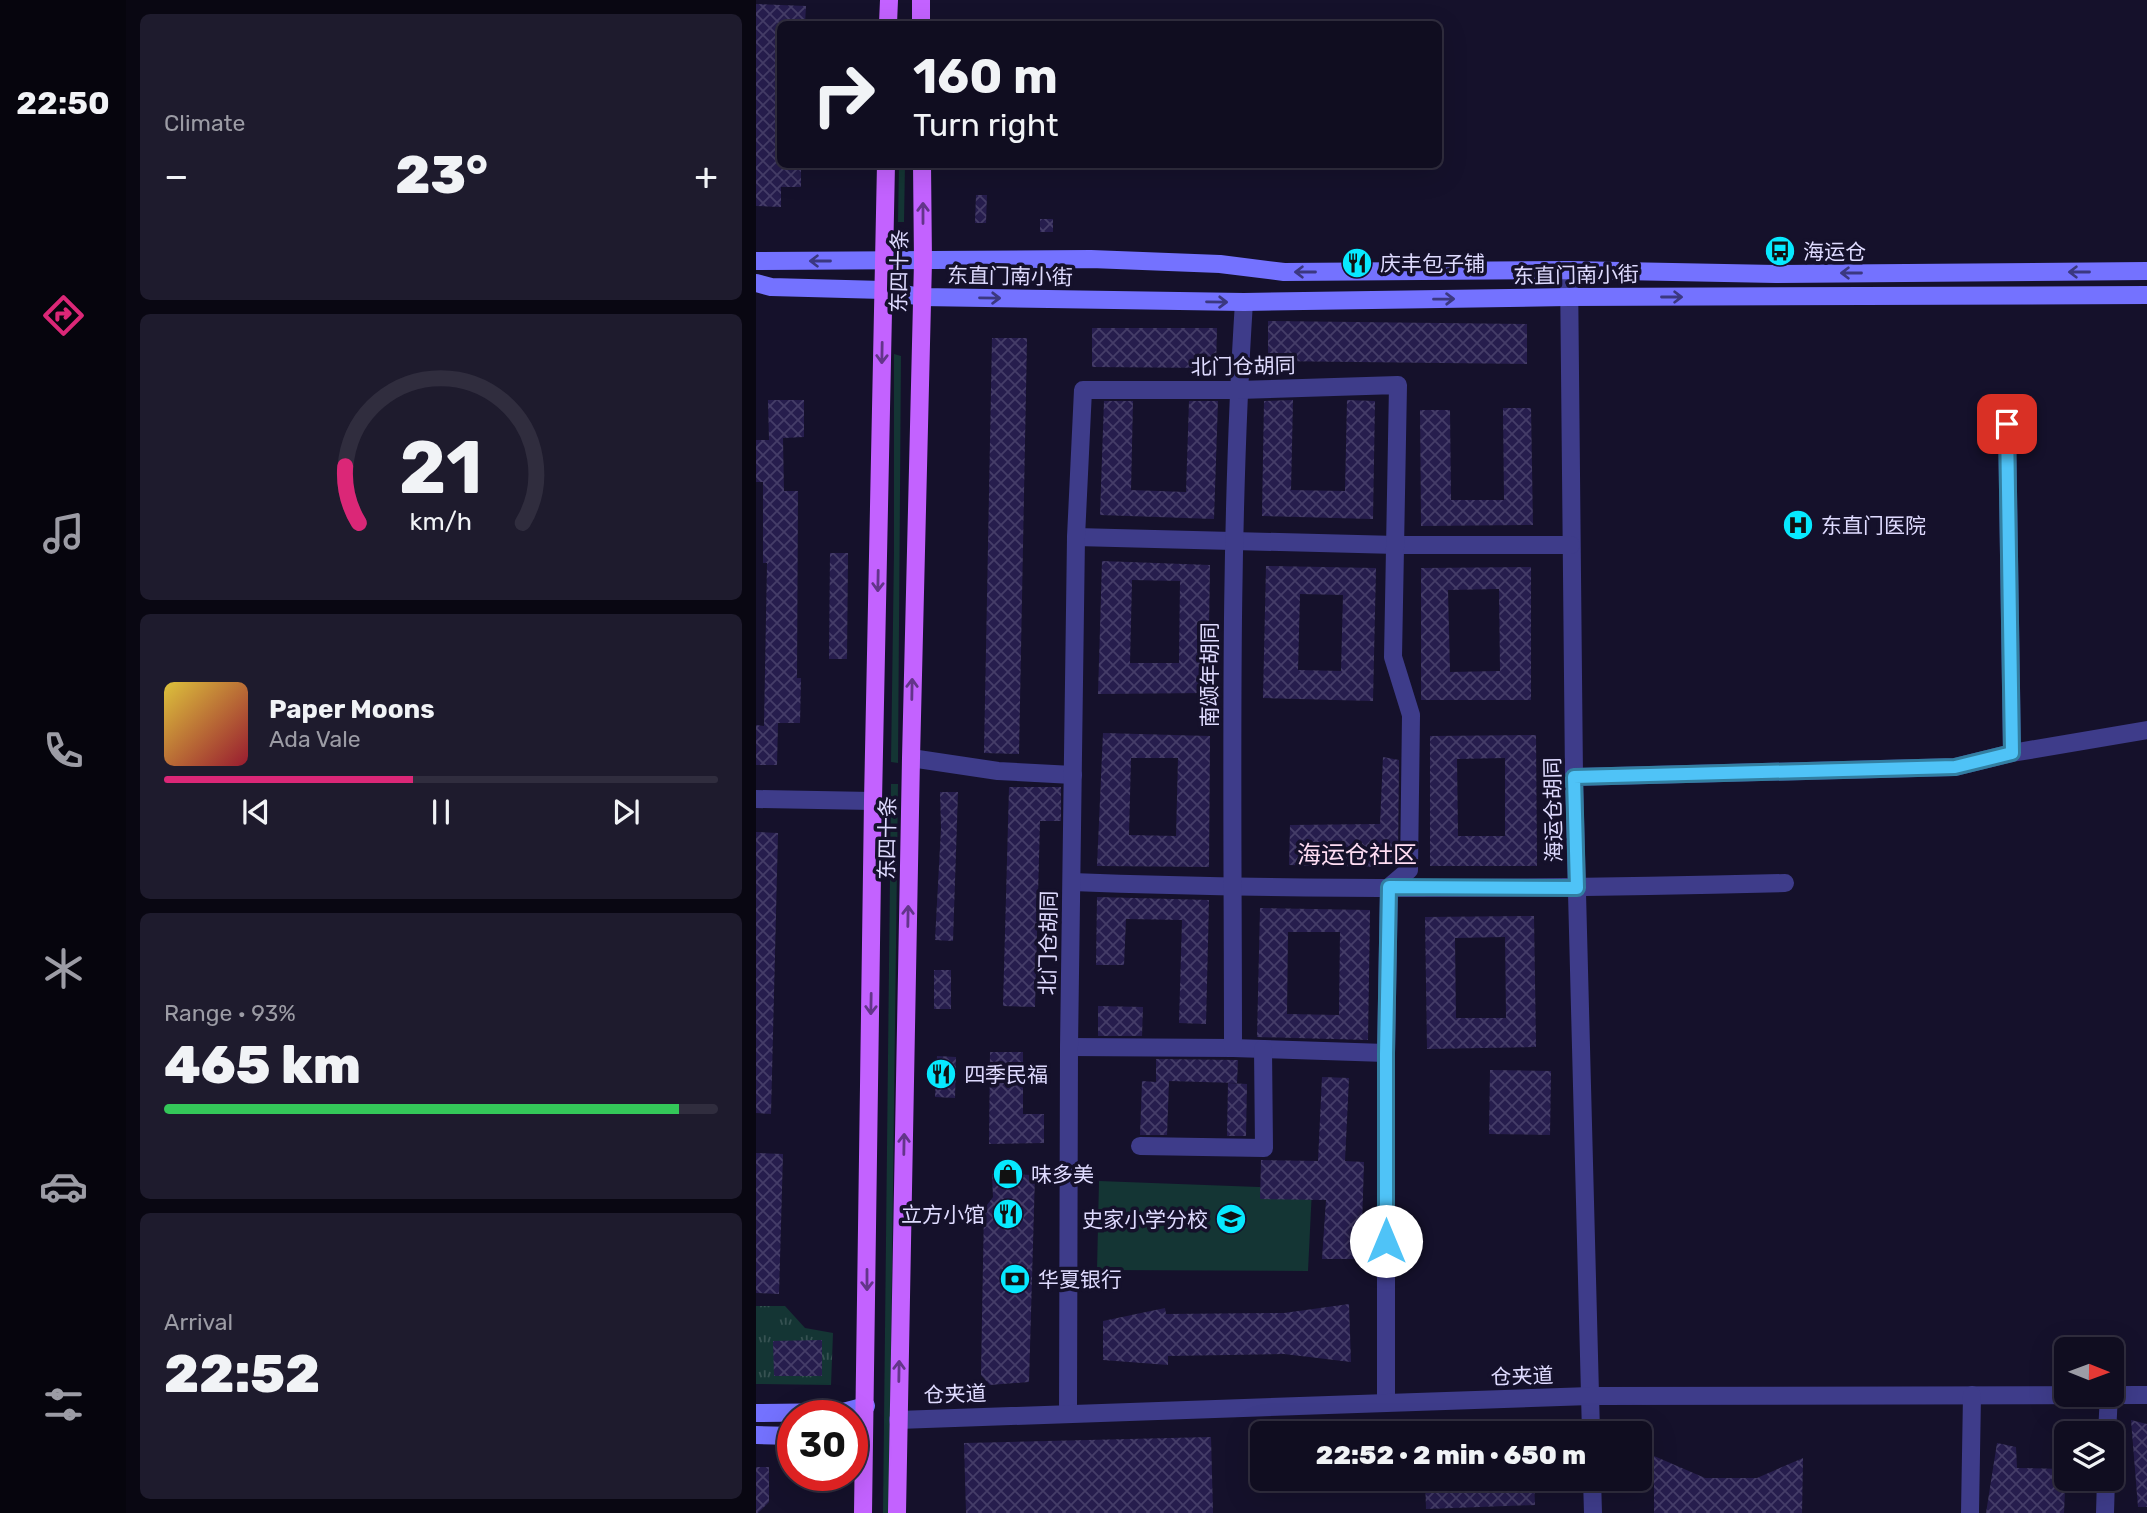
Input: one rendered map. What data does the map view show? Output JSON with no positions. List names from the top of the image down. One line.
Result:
{"streets":{"main road":["东四十条","东直门南小街"],"street":["北门仓胡同","南颂年胡同","海运仓胡同","仓夹道"]},"crossings":[["东四十条","东直门南小街"],["东四十条","仓夹道"],["东直门南小街","南颂年胡同"],["东直门南小街","海运仓胡同"],["北门仓胡同","南颂年胡同"],["北门仓胡同","仓夹道"],["海运仓胡同","仓夹道"]],"districts":["海运仓社区"],"places":{"bus stop":["海运仓"],"restaurant":["庆丰包子铺","四季民福","立方小馆"],"hospital":["东直门医院"],"shop":["味多美"],"school or university":["史家小学分校"],"bank":["华夏银行"]},"north":"right","page":{"tabs":"22:50","tile":["Climate",["Range · 93%","465 km"],["Arrival","22:52"]],"turn":["160 m","Turn right"],"heat":["−","23°","+"],"song":["Paper Moons","Ada Vale"],"limit":"30","trip":"22:52 · 2 min · 650 m","gauge":["21","km/h"]}}
